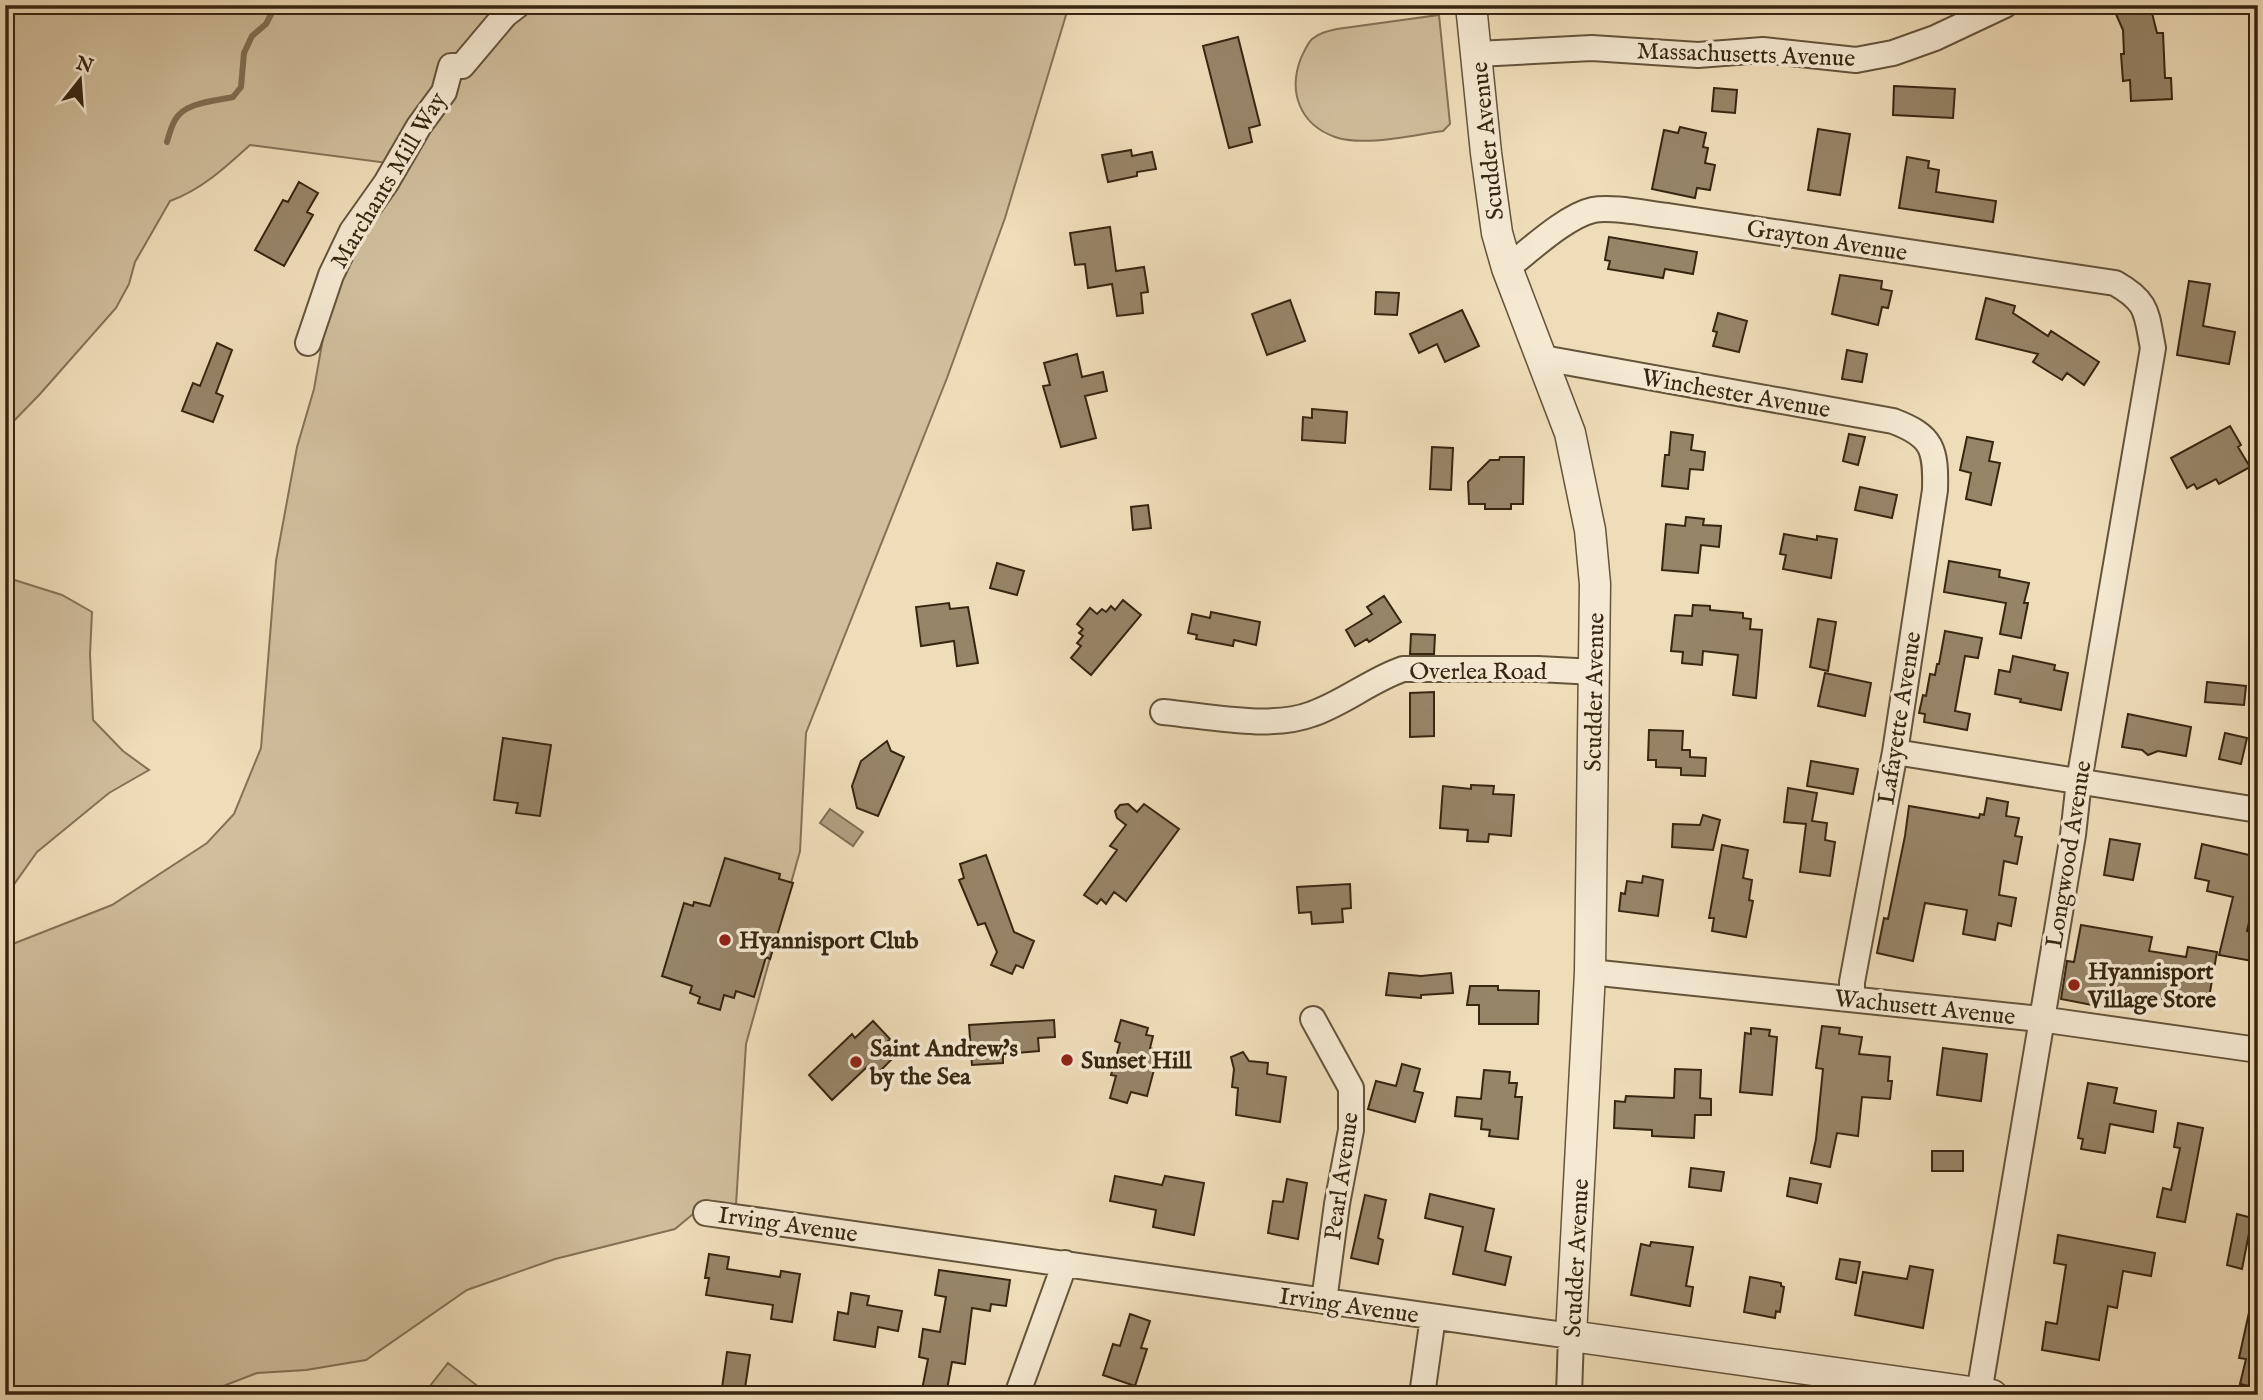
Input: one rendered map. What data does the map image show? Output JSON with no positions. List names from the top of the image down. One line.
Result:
{"streets":{"street":["Massachusetts Avenue","Scudder Avenue","Marchants Mill Way","Grayton Avenue","Winchester Avenue","Overlea Road","Lafayette Avenue","Longwood Avenue","Wachusett Avenue","Pearl Avenue","Irving Avenue"]},"crossings":[["Massachusetts Avenue","Scudder Avenue"],["Scudder Avenue","Grayton Avenue"],["Scudder Avenue","Winchester Avenue"],["Scudder Avenue","Overlea Road"],["Scudder Avenue","Wachusett Avenue"],["Scudder Avenue","Irving Avenue"],["Grayton Avenue","Longwood Avenue"],["Winchester Avenue","Lafayette Avenue"],["Lafayette Avenue","Wachusett Avenue"],["Longwood Avenue","Wachusett Avenue"],["Longwood Avenue","Irving Avenue"],["Pearl Avenue","Irving Avenue"]],"places":["Hyannisport Club","Hyannisport Village Store","Sunset Hill","Saint Andrew's by the Sea"],"north":"top"}
